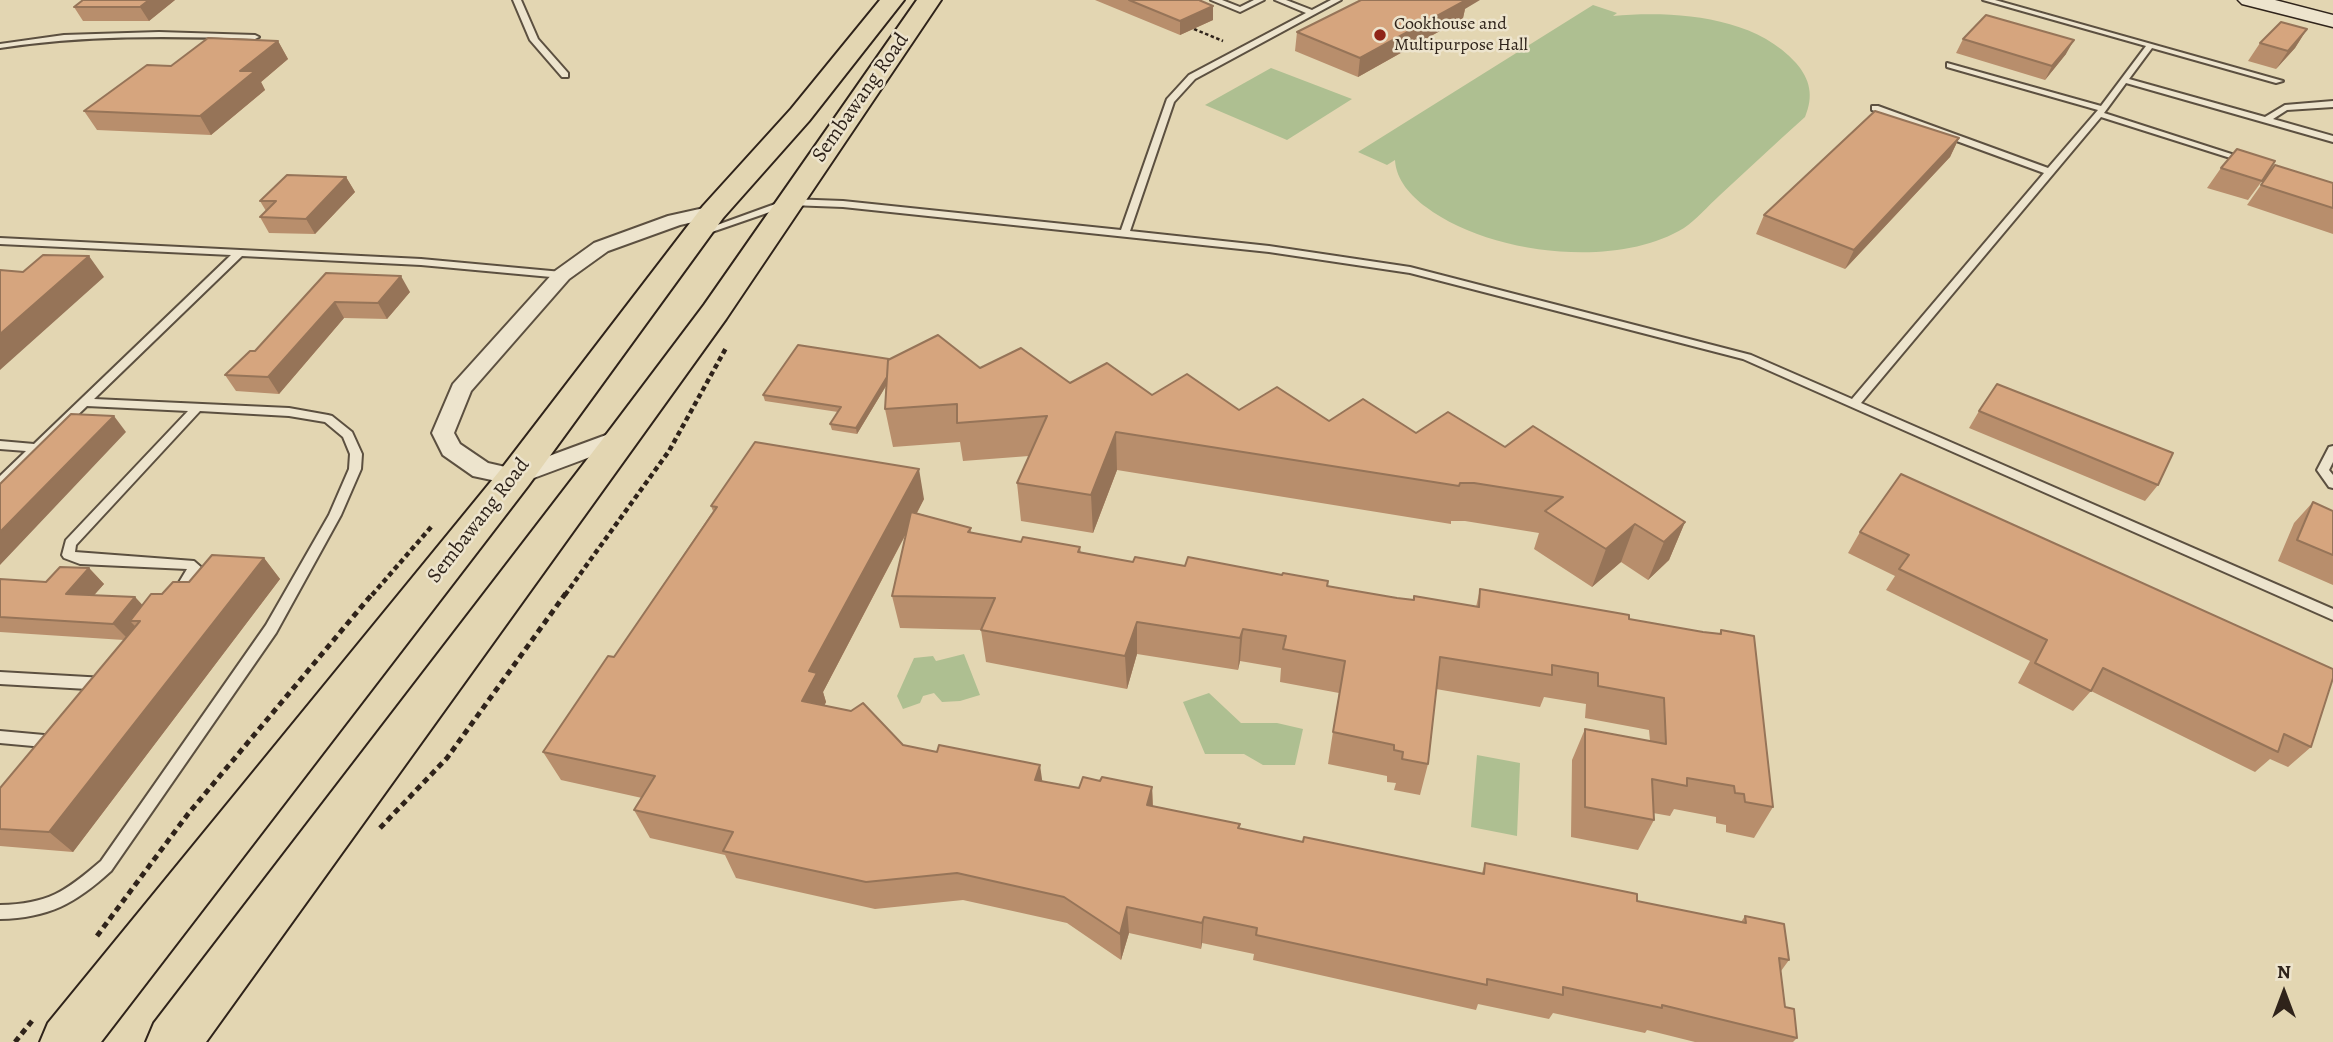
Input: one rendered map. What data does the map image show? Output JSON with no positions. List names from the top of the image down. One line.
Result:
{"streets":{"main road":["Sembawang Road"]},"places":["Cookhouse and Multipurpose Hall"],"north":"top"}
